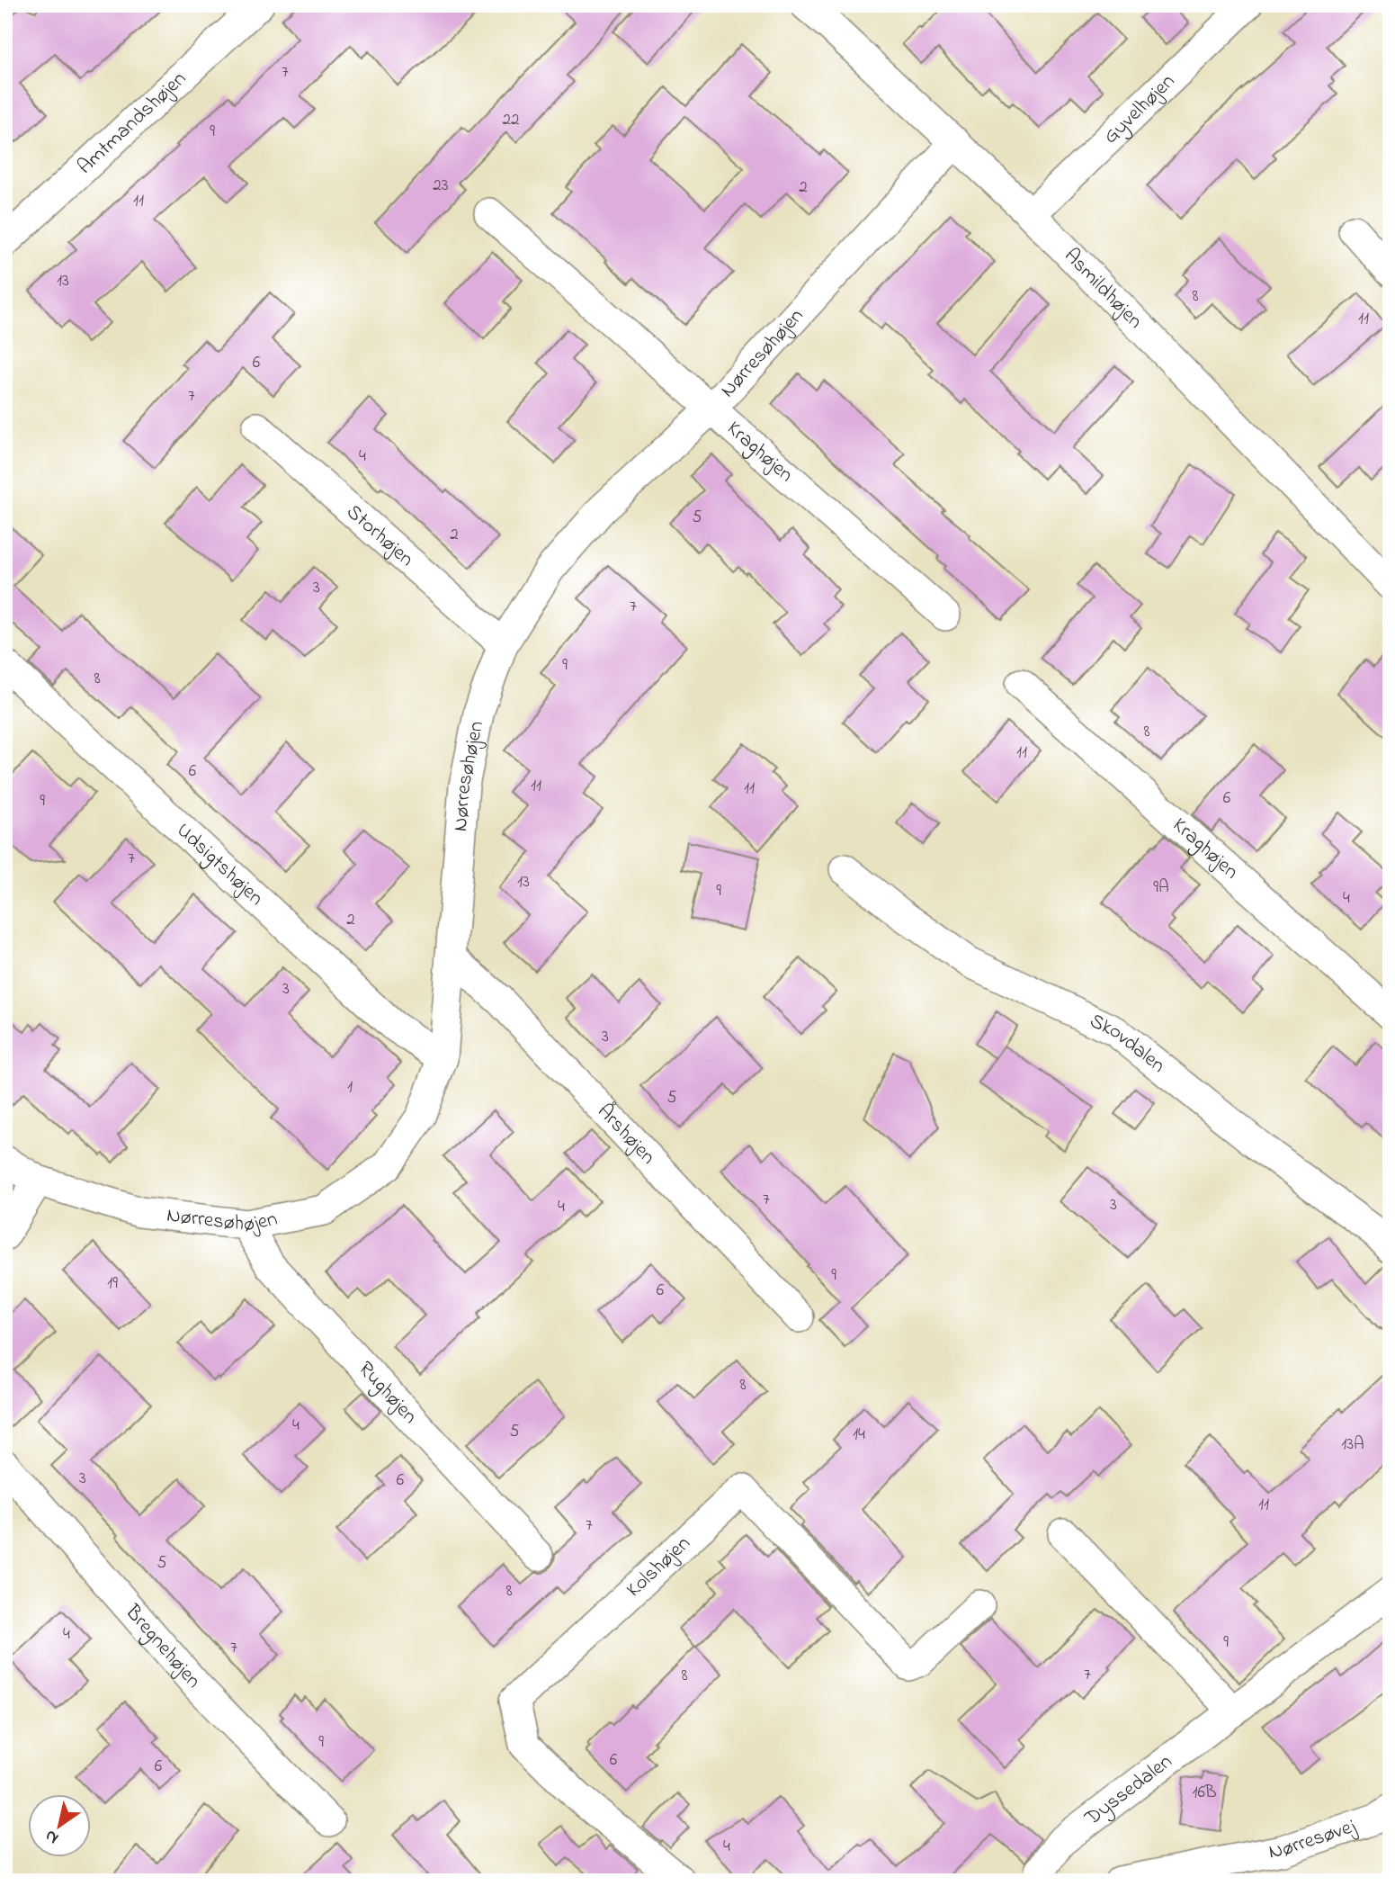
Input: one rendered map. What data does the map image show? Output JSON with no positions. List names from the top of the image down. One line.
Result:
{"streets":{"street":["Gyvelhøjen","Amtmandshøjen","Asmildhøjen","Nørresøhøjen","Kraghøjen","Storhøjen","Udsigtshøjen","Skovdalen","Årshøjen","Rughøjen","Kolshøjen","Bregnehøjen","Dyssedalen","Nørresøvej"]},"crossings":[["Gyvelhøjen","Asmildhøjen"],["Asmildhøjen","Nørresøhøjen"],["Nørresøhøjen","Kraghøjen"],["Nørresøhøjen","Storhøjen"],["Nørresøhøjen","Udsigtshøjen"],["Nørresøhøjen","Årshøjen"],["Nørresøhøjen","Rughøjen"]],"house_numbers":["7","22","9","23","2","11","13","8","11","6","7","4","5","2","3","7","9","8","8","11","6","11","11","6","9","7","13","9A","9","4","2","3","3","1","5","7","3","4","9","19","6","8","4","5","14","13A","3","6","11","7","5","8","4","9","7","7","8","9","6","6","16B","4"],"north":"bottom left"}
